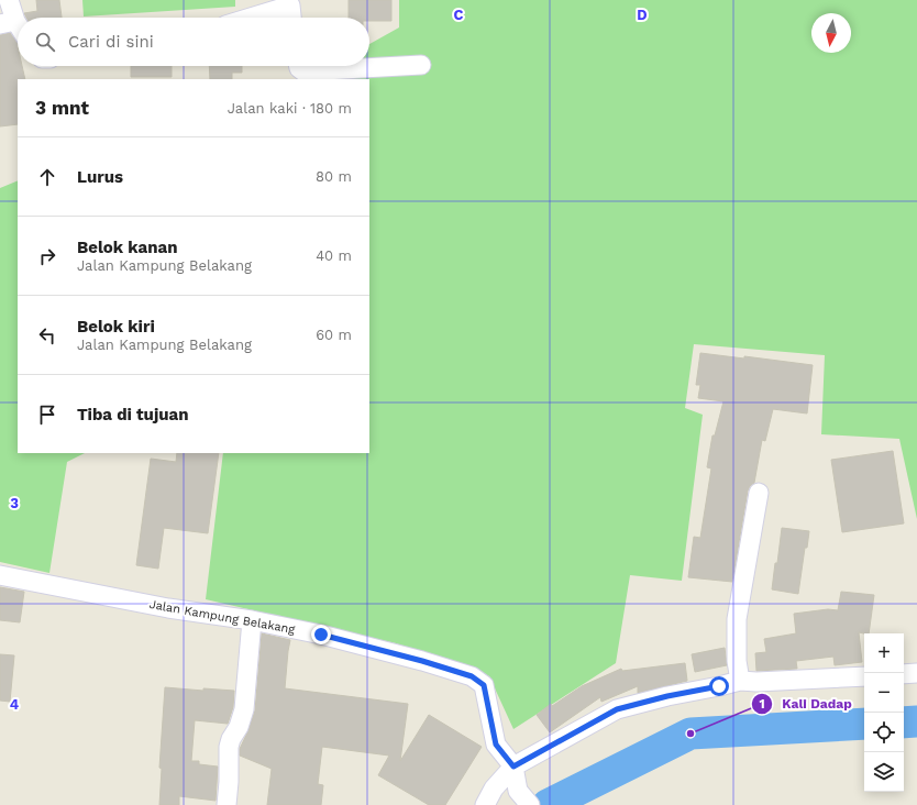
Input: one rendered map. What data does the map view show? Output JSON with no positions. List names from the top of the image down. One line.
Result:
{"streets":{"street":["Jalan Kampung Belakang"]},"places":["Kali Dadap"],"north":"bottom","page":{"search":"Cari di sini","heading":["3 mnt","Jalan kaki · 180 m"],"list":[["Lurus","80 m"],["Belok kanan","Jalan Kampung Belakang","40 m"],["Belok kiri","Jalan Kampung Belakang","60 m"],"Tiba di tujuan"],"map_buttons":["+","−"]},"grid":{"columns":["C","D"],"rows":["3","4"]}}
